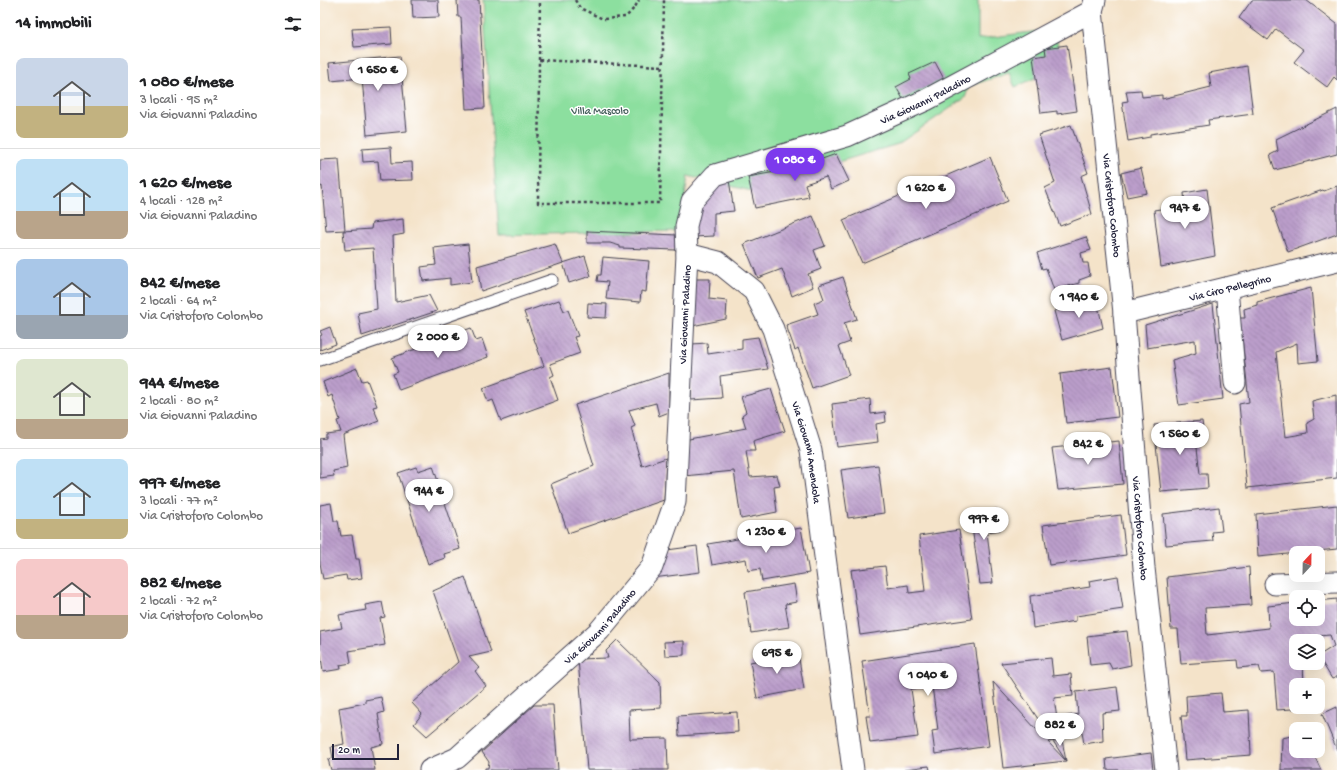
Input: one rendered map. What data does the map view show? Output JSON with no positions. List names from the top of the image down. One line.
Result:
{"streets":{"street":["Via Giovanni Paladino","Via Cristoforo Colombo","Via Ciro Pellegrino","Via Giovanni Amendola"]},"crossings":[["Via Giovanni Paladino","Via Cristoforo Colombo"],["Via Giovanni Paladino","Via Giovanni Amendola"],["Via Cristoforo Colombo","Via Ciro Pellegrino"]],"parks":["Villa Mascolo"],"scale_bar":"20 m","north":"top","page":{"heading":"14 immobili","list":[{"name":"1 080 €/mese","note":"3 locali · 95 m² · Via Giovanni Paladino"},{"name":"1 620 €/mese","note":"4 locali · 128 m² · Via Giovanni Paladino"},{"name":"842 €/mese","note":"2 locali · 64 m² · Via Cristoforo Colombo"},{"name":"944 €/mese","note":"2 locali · 80 m² · Via Giovanni Paladino"},{"name":"997 €/mese","note":"3 locali · 77 m² · Via Cristoforo Colombo"},{"name":"882 €/mese","note":"2 locali · 72 m² · Via Cristoforo Colombo"}],"price":["1 650 €","1 080 €","1 620 €","947 €","1 940 €","2 000 €","1 560 €","842 €","944 €","997 €","1 230 €","695 €","1 040 €","882 €"],"map_buttons":["+","−"],"scale":"20 m"}}
